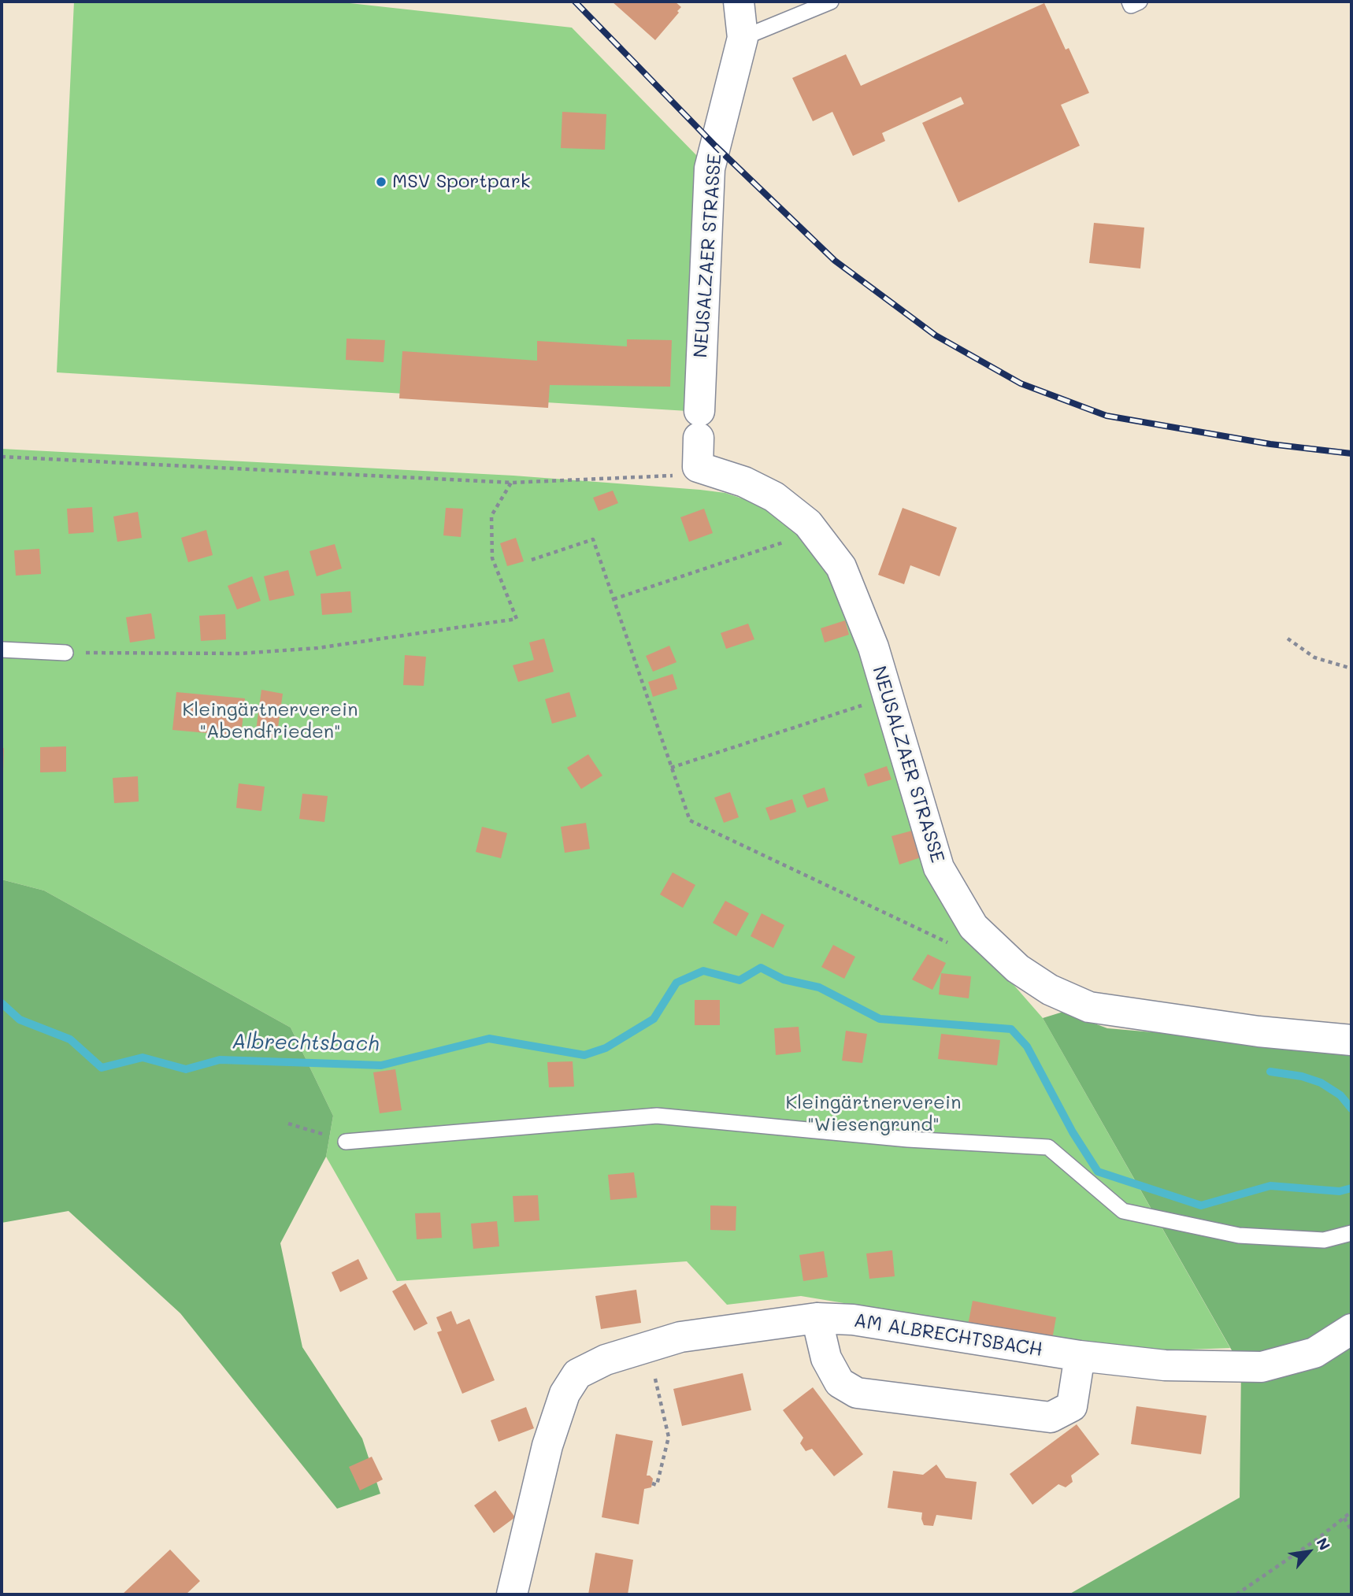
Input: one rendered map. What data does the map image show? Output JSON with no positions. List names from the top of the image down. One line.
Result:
{"streets":{"street":["NEUSALZAER STRASSE","AM ALBRECHTSBACH"]},"water":["Albrechtsbach"],"parks":["Kleingärtnerverein \"Abendfrieden\"","Kleingärtnerverein \"Wiesengrund\""],"places":["MSV Sportpark"],"north":"top right"}
